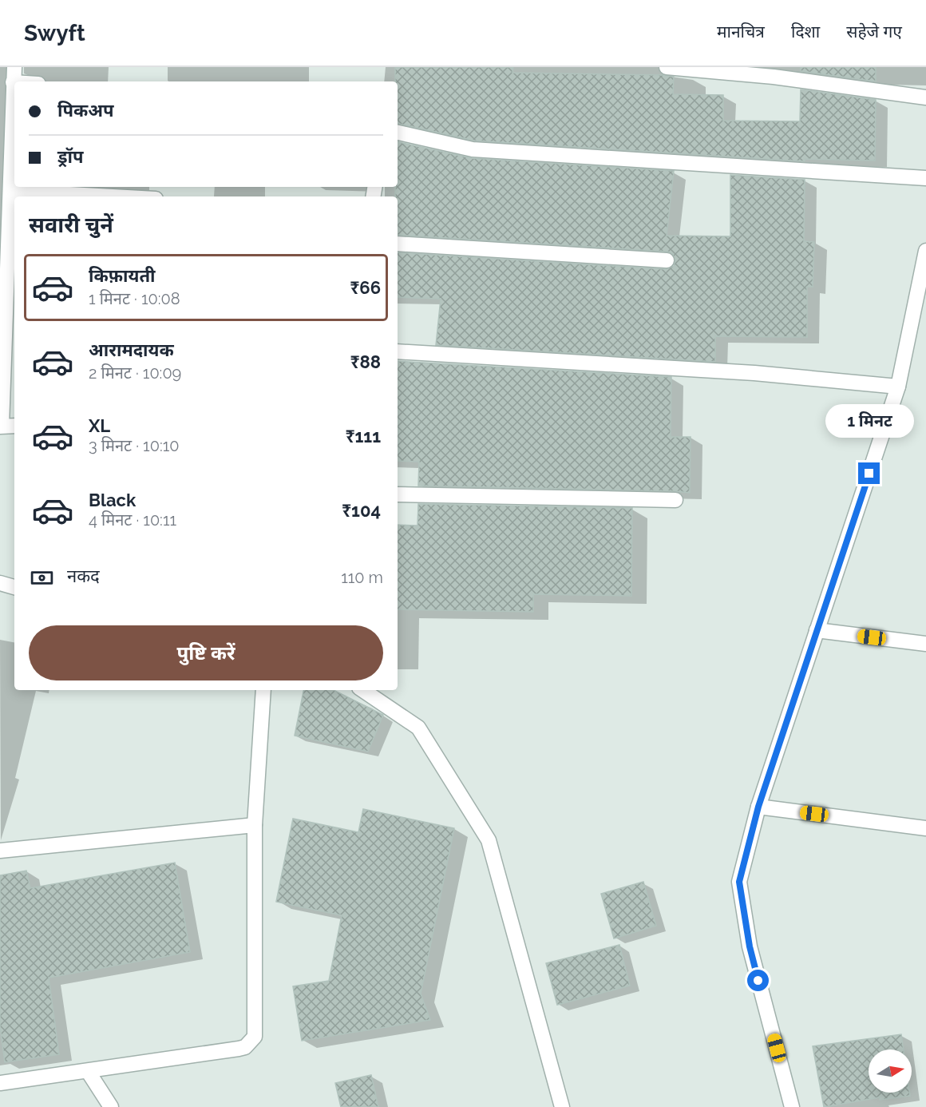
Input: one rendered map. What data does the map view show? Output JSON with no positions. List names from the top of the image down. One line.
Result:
{"north":"right","page":{"header":"Swyft","nav":["मानचित्र","दिशा","सहेजे गए"],"banner":["पिकअप","ड्रॉप"],"heading":"सवारी चुनें","list":[{"name":"किफ़ायती","note":"1 मिनट · 10:08","value":"₹66"},{"name":"आरामदायक","note":"2 मिनट · 10:09","value":"₹88"},{"name":"XL","note":"3 मिनट · 10:10","value":"₹111"},{"name":"Black","note":"4 मिनट · 10:11","value":"₹104"}],"bubble":"1 मिनट","pay":["नकद","110 m"],"buttons":"पुष्टि करें"}}
